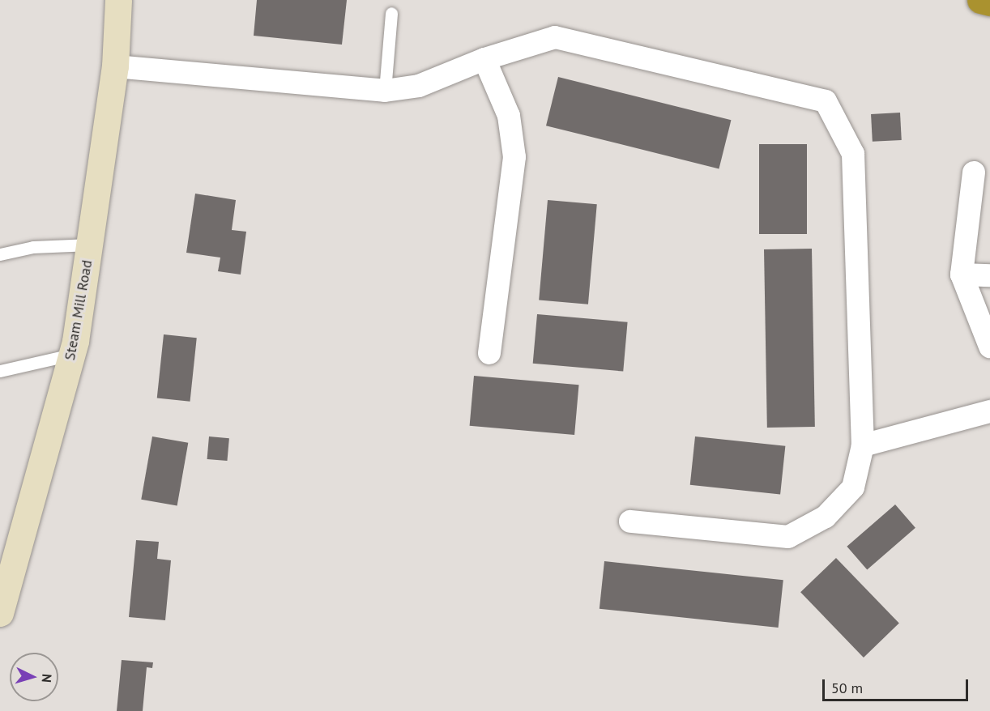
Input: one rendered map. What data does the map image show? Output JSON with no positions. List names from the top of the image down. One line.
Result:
{"streets":{"street":["Steam Mill Road"]},"scale_bar":"50 m","north":"right"}
